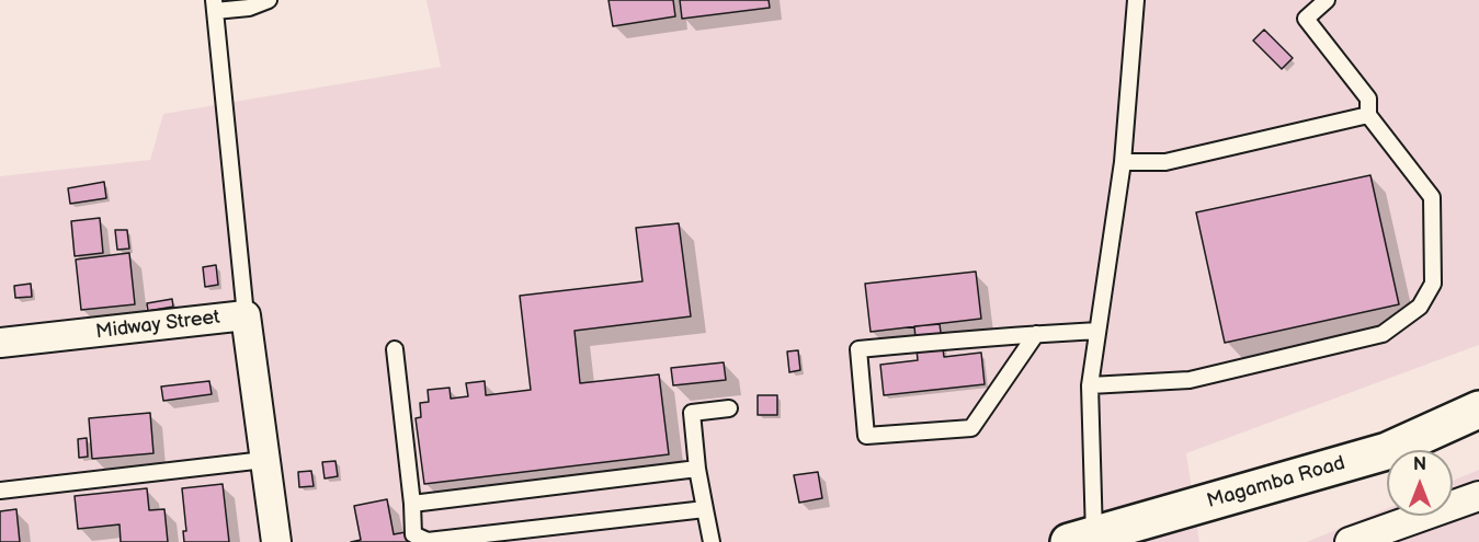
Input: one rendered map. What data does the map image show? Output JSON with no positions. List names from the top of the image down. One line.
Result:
{"streets":{"highway":["Magamba Road"],"street":["Midway Street"]},"north":"top"}
